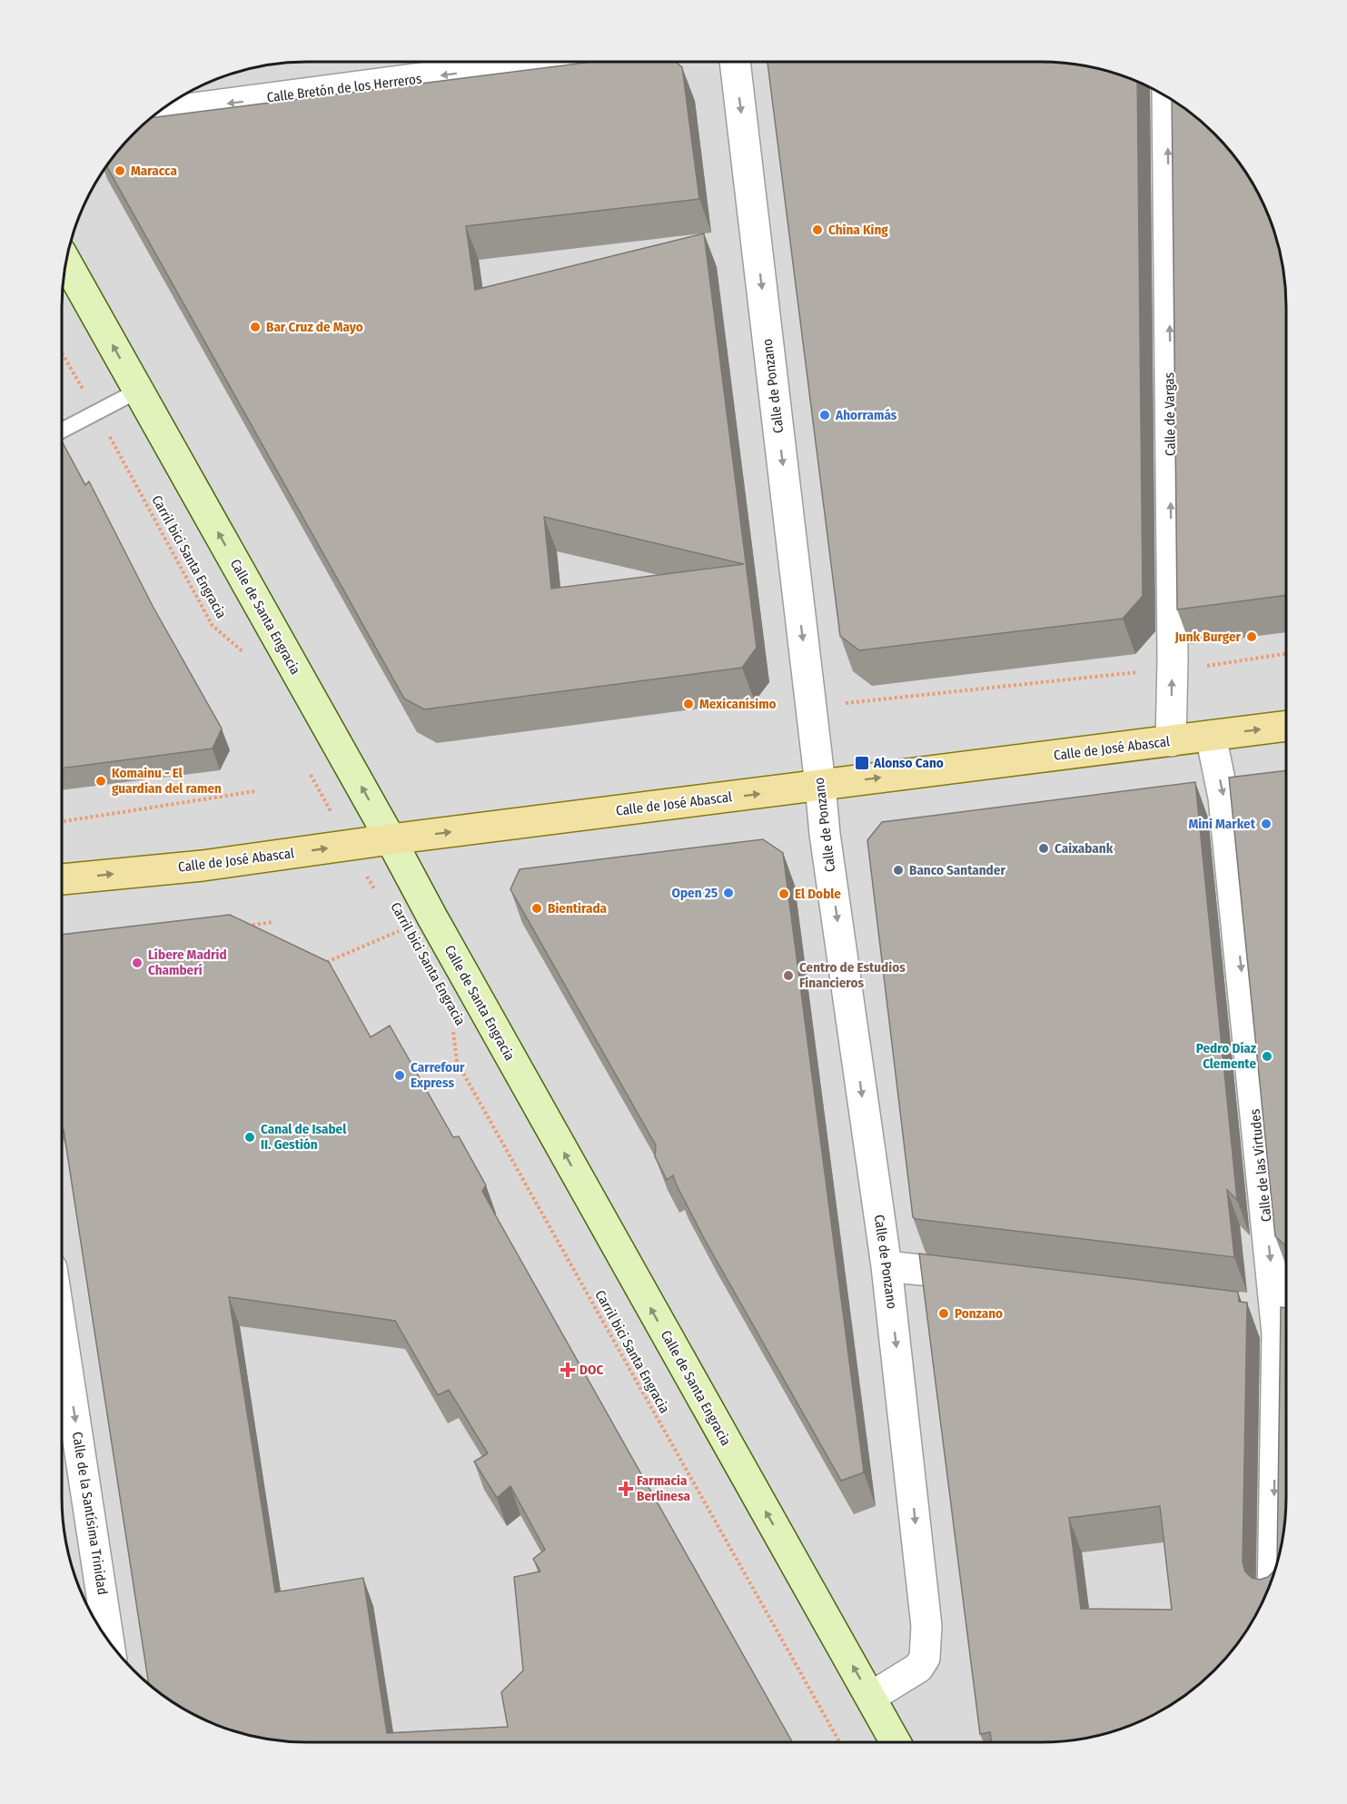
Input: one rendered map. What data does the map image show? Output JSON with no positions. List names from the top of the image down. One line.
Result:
{"streets":{"main road":["Calle de Santa Engracia","Calle de José Abascal"],"street":["Calle Bretón de los Herreros","Calle de Ponzano","Calle de Vargas","Calle de las Virtudes","Calle de la Santísima Trinidad"],"path":["Carril bici Santa Engracia"]},"crossings":[["Calle de Ponzano","Calle de Santa Engracia"],["Calle de Ponzano","Calle de José Abascal"],["Calle de Vargas","Calle de José Abascal"],["Carril bici Santa Engracia","Calle de José Abascal"],["Calle de Santa Engracia","Calle de José Abascal"],["Calle de José Abascal","Calle de las Virtudes"]],"one_way":["Calle Bretón de los Herreros","Calle de Ponzano","Calle de Vargas","Calle de Santa Engracia","Calle de José Abascal","Calle de las Virtudes","Calle de la Santísima Trinidad"],"places":{"other":["Maracca","China King","Bar Cruz de Mayo","Ahorramás","Junk Burger","Mexicanísimo","Komainu - El guardían del ramen","Mini Market","Caixabank","Banco Santander","Open 25","El Doble","Bientirada","Líbere Madrid Chamberí","Centro de Estudios Financieros","Pedro Díaz Clemente","Carrefour Express","Canal de Isabel II. Gestión","Ponzano"],"transit":["Alonso Cano"],"health":["DOC","Farmacia Berlinesa"]}}
